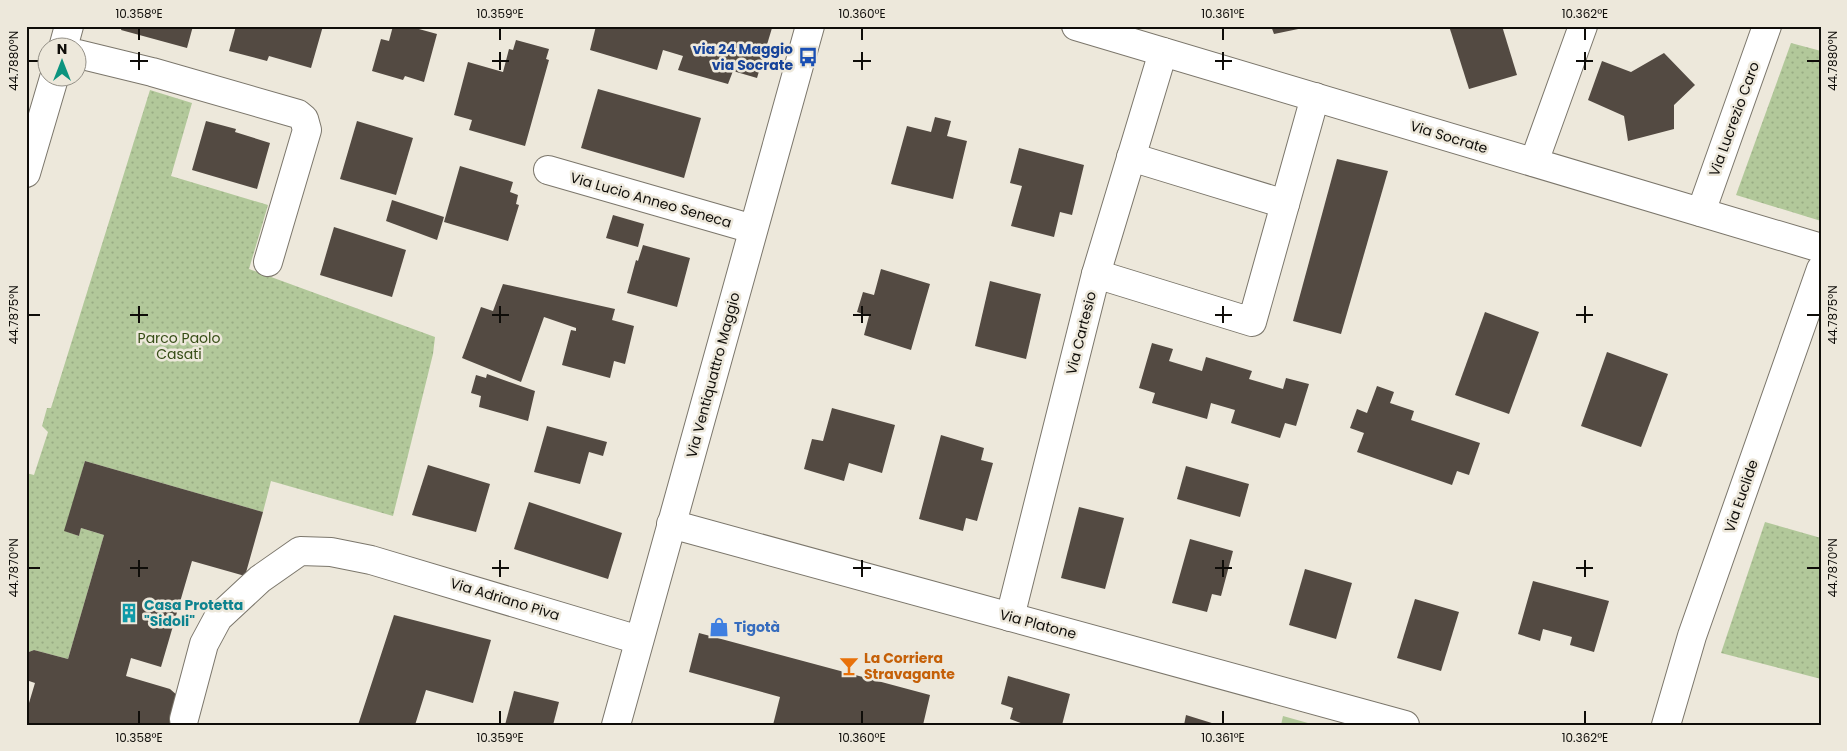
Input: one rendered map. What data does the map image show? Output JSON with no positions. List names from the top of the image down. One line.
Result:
{"streets":{"street":["Via Lucrezio Caro","Via Socrate","Via Lucio Anneo Seneca","Via Cartesio","Via Ventiquattro Maggio","Via Euclide","Via Adriano Piva","Via Platone"]},"crossings":[["Via Lucrezio Caro","Via Socrate"],["Via Socrate","Via Cartesio"],["Via Lucio Anneo Seneca","Via Ventiquattro Maggio"],["Via Cartesio","Via Platone"],["Via Ventiquattro Maggio","Via Adriano Piva"],["Via Ventiquattro Maggio","Via Platone"]],"parks":["Parco Paolo Casati"],"places":{"bus stop":["via 24 Maggio via Socrate"],"building":["Casa Protetta \"Sidoli\""],"shop":["Tigotà"],"bar":["La Corriera Stravagante"]},"north":"top","coordinates":["10.358°E","10.359°E","10.360°E","10.361°E","10.362°E","44.7880°N","44.7875°N","44.7870°N"]}
